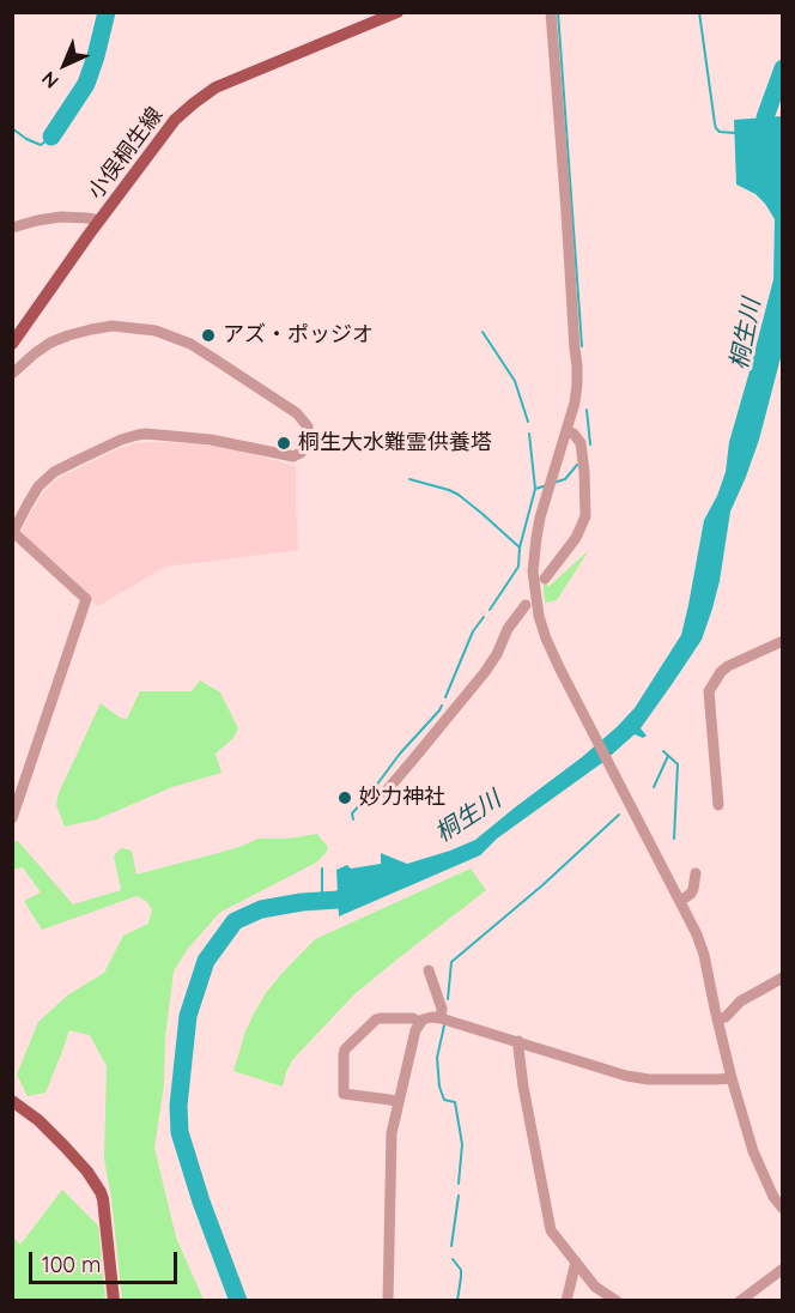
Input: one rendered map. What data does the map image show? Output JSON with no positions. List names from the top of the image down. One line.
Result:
{"streets":{"main road":["小俣桐生線"]},"water":["桐生川"],"places":["アズ・ポッジオ","桐生大水難霊供養塔","妙力神社"],"scale_bar":"100 m","north":"bottom left"}
